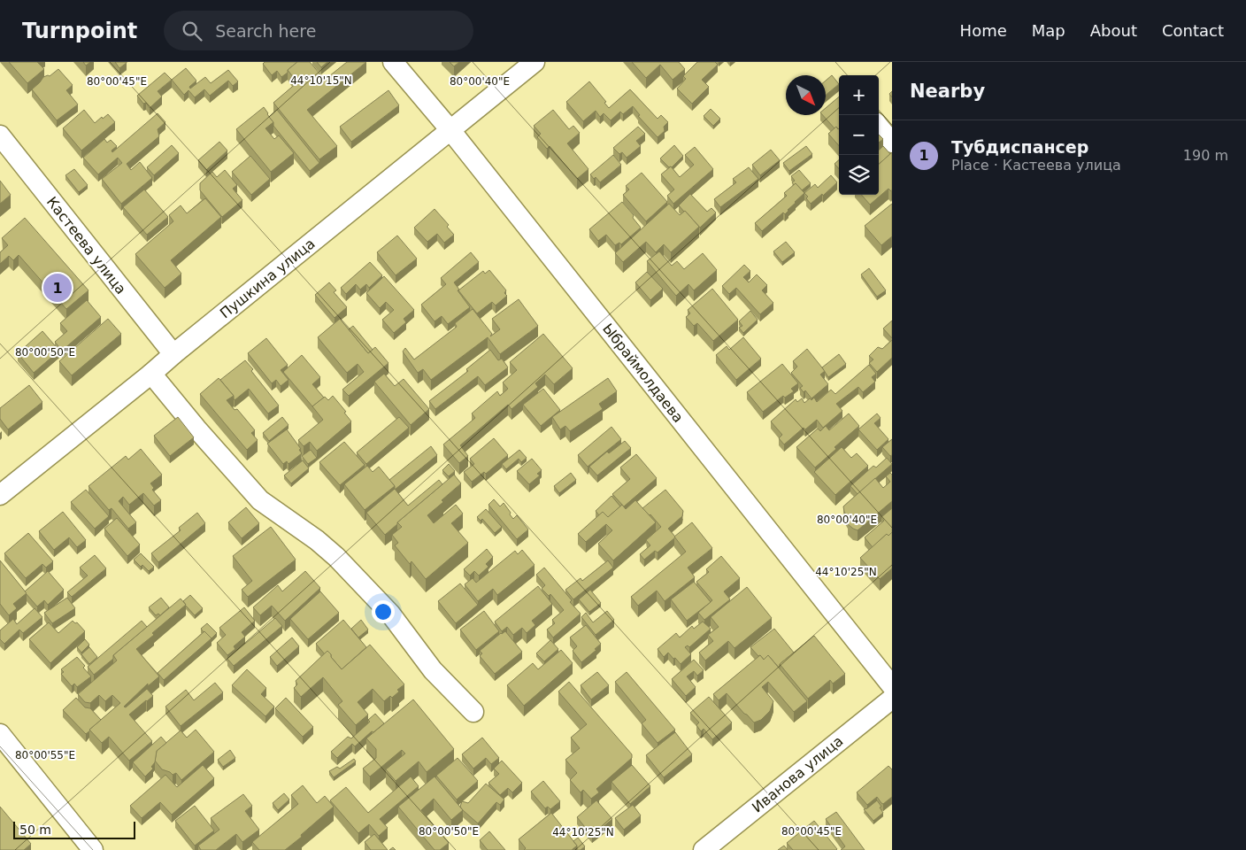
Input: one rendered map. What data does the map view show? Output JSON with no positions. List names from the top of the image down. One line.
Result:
{"streets":{"street":["Кастеева улица","Пушкина улица","Ыбраймолдаева","Иванова улица"]},"crossings":[["Кастеева улица","Пушкина улица"],["Пушкина улица","Ыбраймолдаева"]],"scale_bar":"50 m","north":"bottom right","page":{"header":"Turnpoint","search":"Search here","nav":["Home","Map","About","Contact"],"heading":"Nearby","map_buttons":["+","−"],"list":[{"mark":"1","name":"Тубдиспансер","note":"Place · Кастеева улица","value":"190 m"}],"pins":"1","scale":"50 m"},"coordinates":["44°10'15\"N","80°00'45\"E","80°00'40\"E","80°00'50\"E","44°10'25\"N","80°00'55\"E"]}
